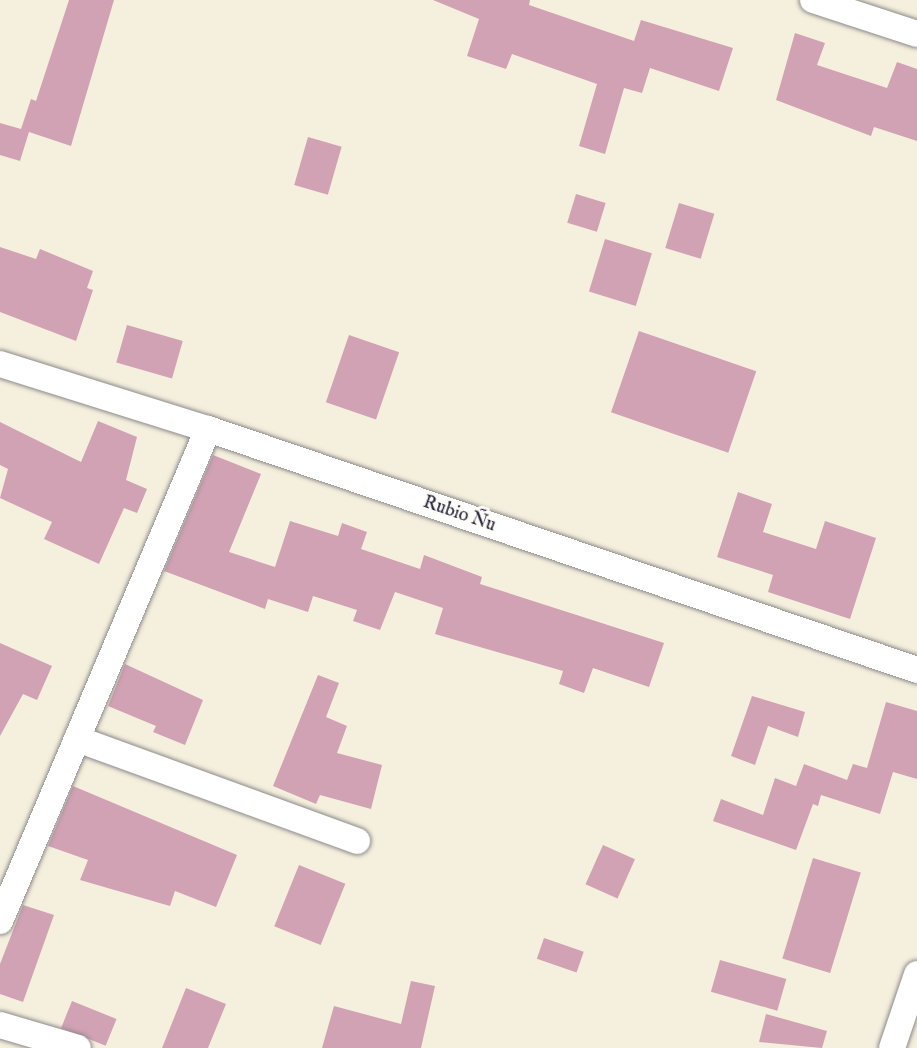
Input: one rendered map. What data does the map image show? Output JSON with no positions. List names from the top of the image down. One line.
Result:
{"streets":{"street":["Rubio Ñu"]}}
